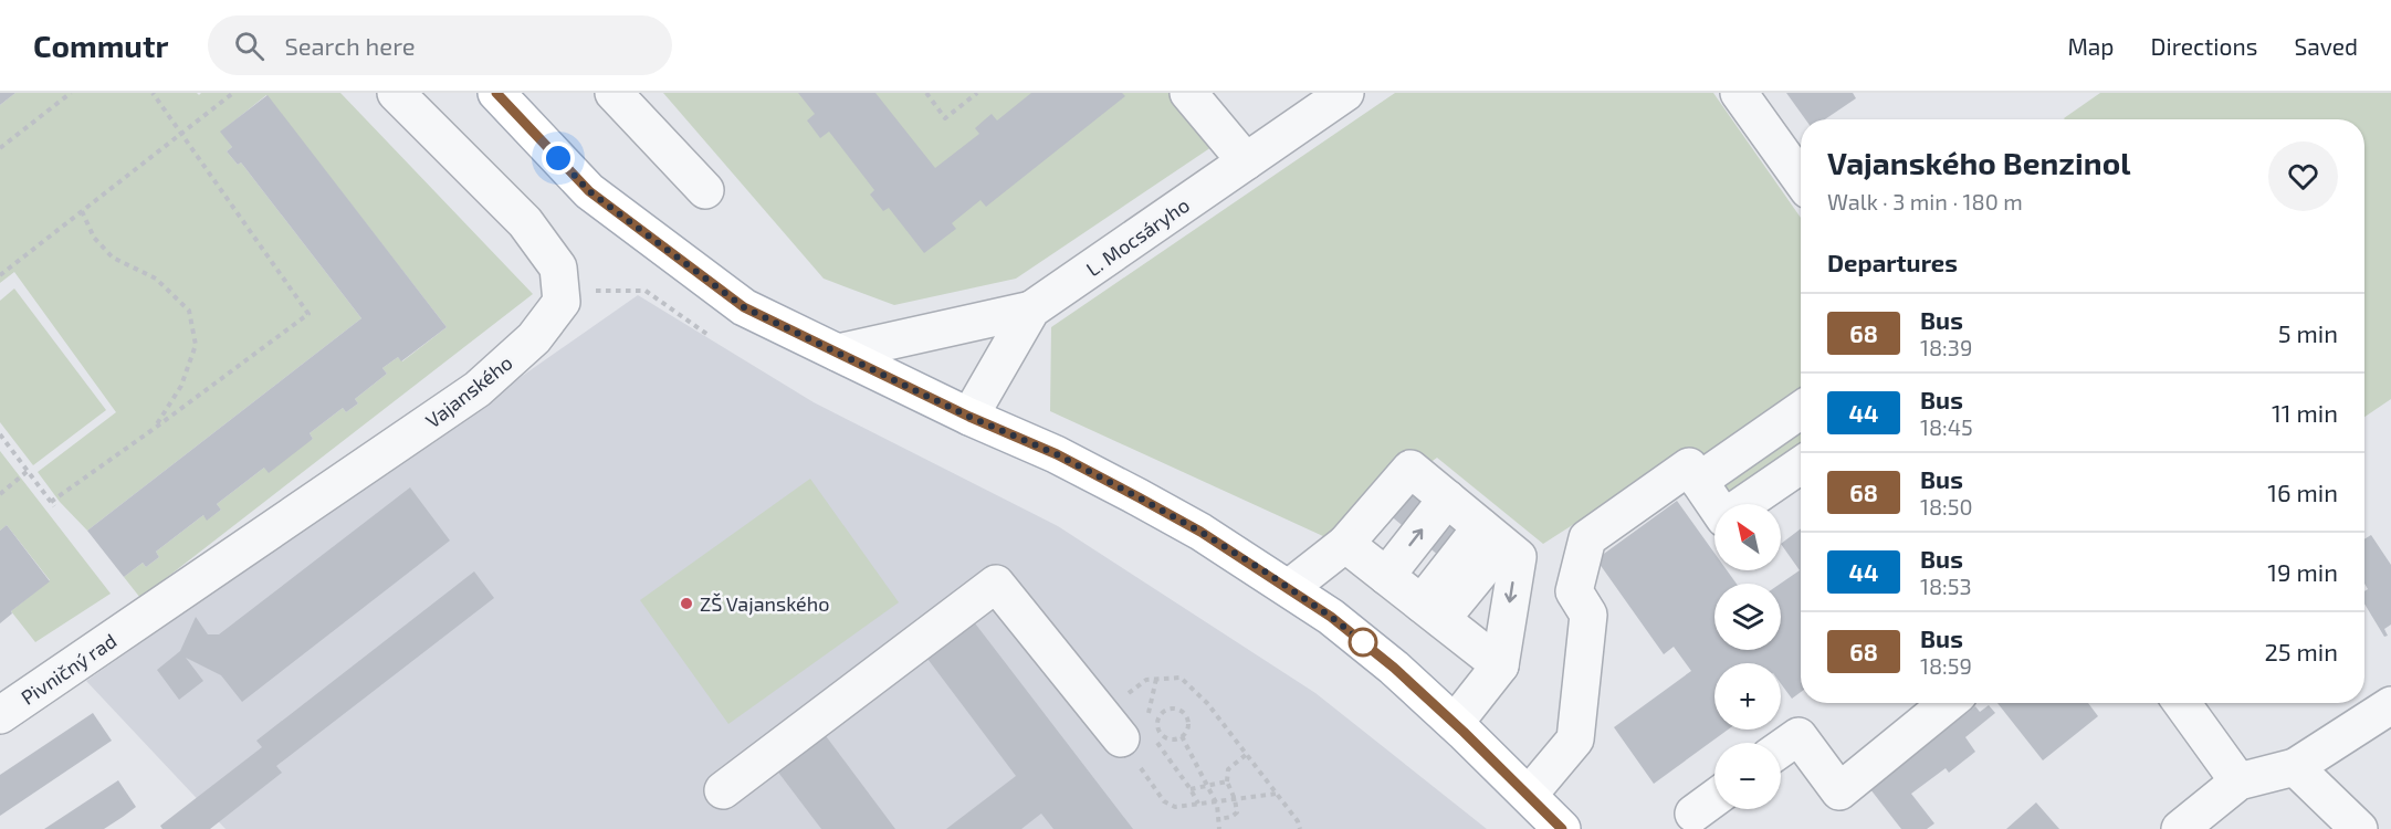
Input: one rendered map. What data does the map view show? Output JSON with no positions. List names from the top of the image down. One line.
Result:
{"streets":{"street":["L. Mocsáryho","Vajanského","Pivničný rad"]},"crossings":[["Vajanského","Pivničný rad"]],"places":["ZŠ Vajanského"],"lines":["bus line 68"],"north":"top left","page":{"header":"Commutr","search":"Search here","nav":["Map","Directions","Saved"],"heading":[["Vajanského Benzinol","Walk · 3 min · 180 m"],"Departures"],"list":[{"mark":"68","name":"Bus","note":"18:39","value":"5 min"},{"mark":"44","name":"Bus","note":"18:45","value":"11 min"},{"mark":"68","name":"Bus","note":"18:50","value":"16 min"},{"mark":"44","name":"Bus","note":"18:53","value":"19 min"},{"mark":"68","name":"Bus","note":"18:59","value":"25 min"}],"map_buttons":["+","−"]}}
